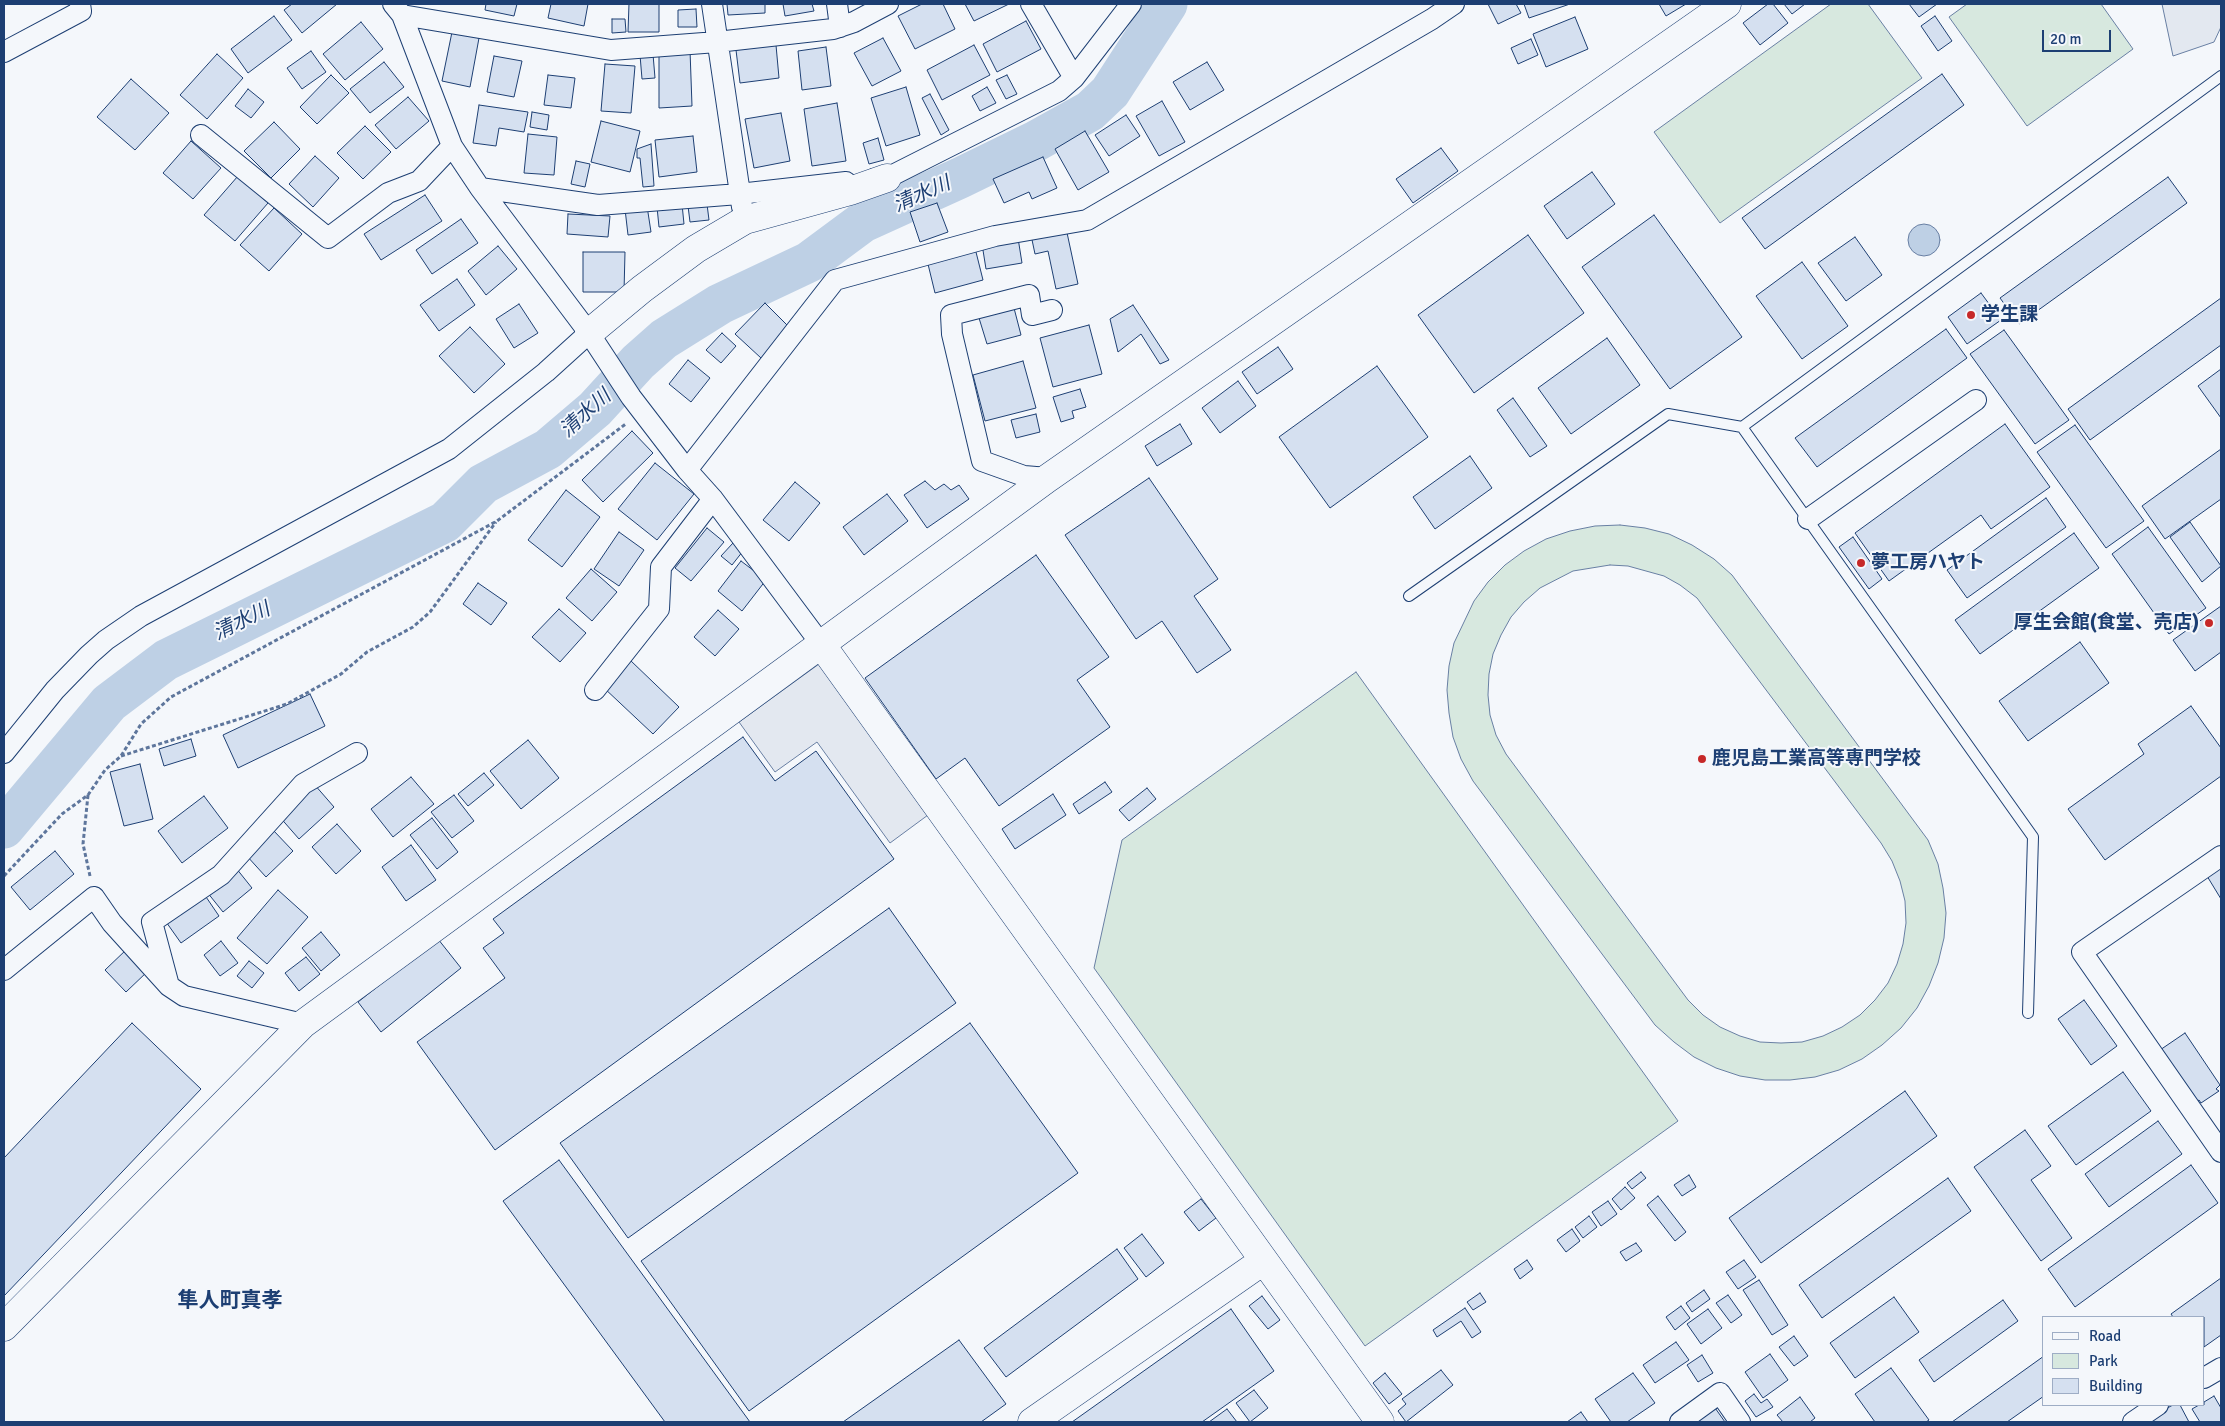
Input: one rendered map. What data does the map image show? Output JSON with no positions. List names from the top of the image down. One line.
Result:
{"districts":["隼人町真孝"],"water":["清水川"],"places":["学生課","夢工房ハヤト","厚生会館(食堂、売店)","鹿児島工業高等専門学校"],"legend":["Road","Park","Building"],"scale_bar":"20 m"}
